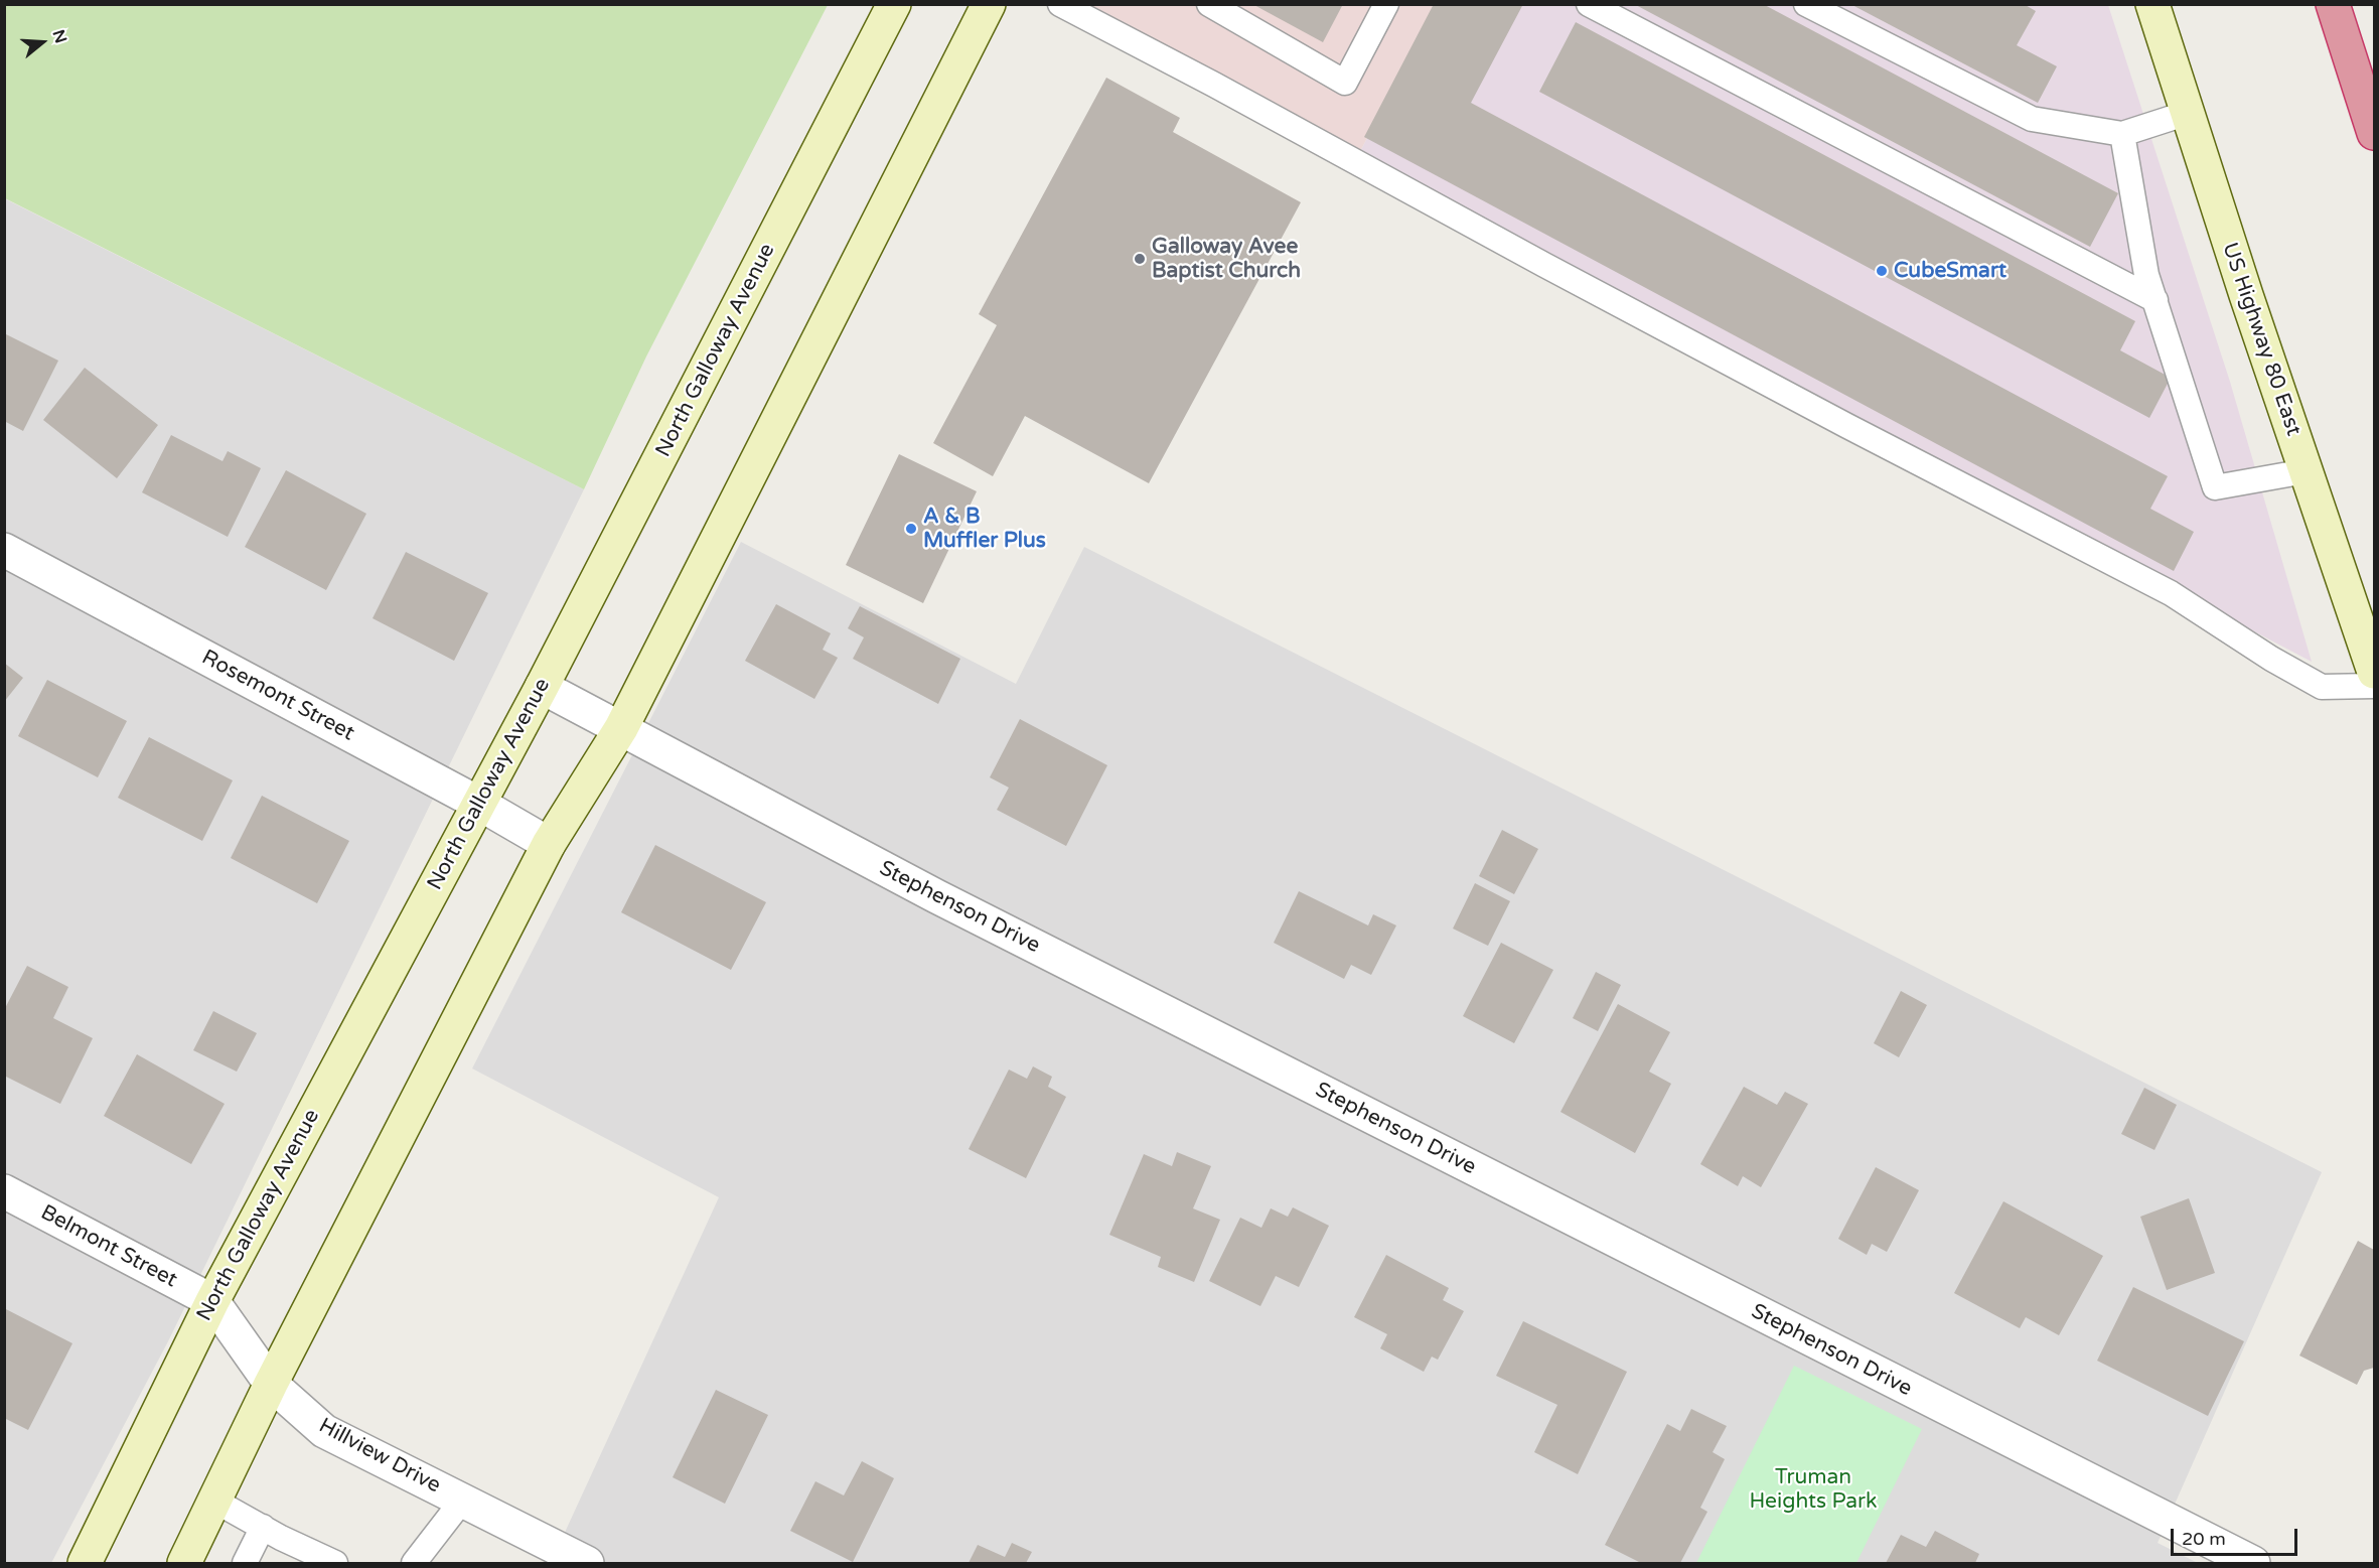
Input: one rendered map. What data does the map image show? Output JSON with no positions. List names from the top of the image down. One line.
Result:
{"streets":{"main road":["US Highway 80 East","North Galloway Avenue"],"street":["Rosemont Street","Stephenson Drive","Belmont Street","Hillview Drive"]},"crossings":[["North Galloway Avenue","Rosemont Street"],["North Galloway Avenue","Stephenson Drive"],["North Galloway Avenue","Belmont Street"],["North Galloway Avenue","Hillview Drive"],["Belmont Street","Hillview Drive"]],"parks":["Truman Heights Park"],"places":["Galloway Avee Baptist Church","CubeSmart","A & B Muffler Plus"],"scale_bar":"20 m","north":"right"}
